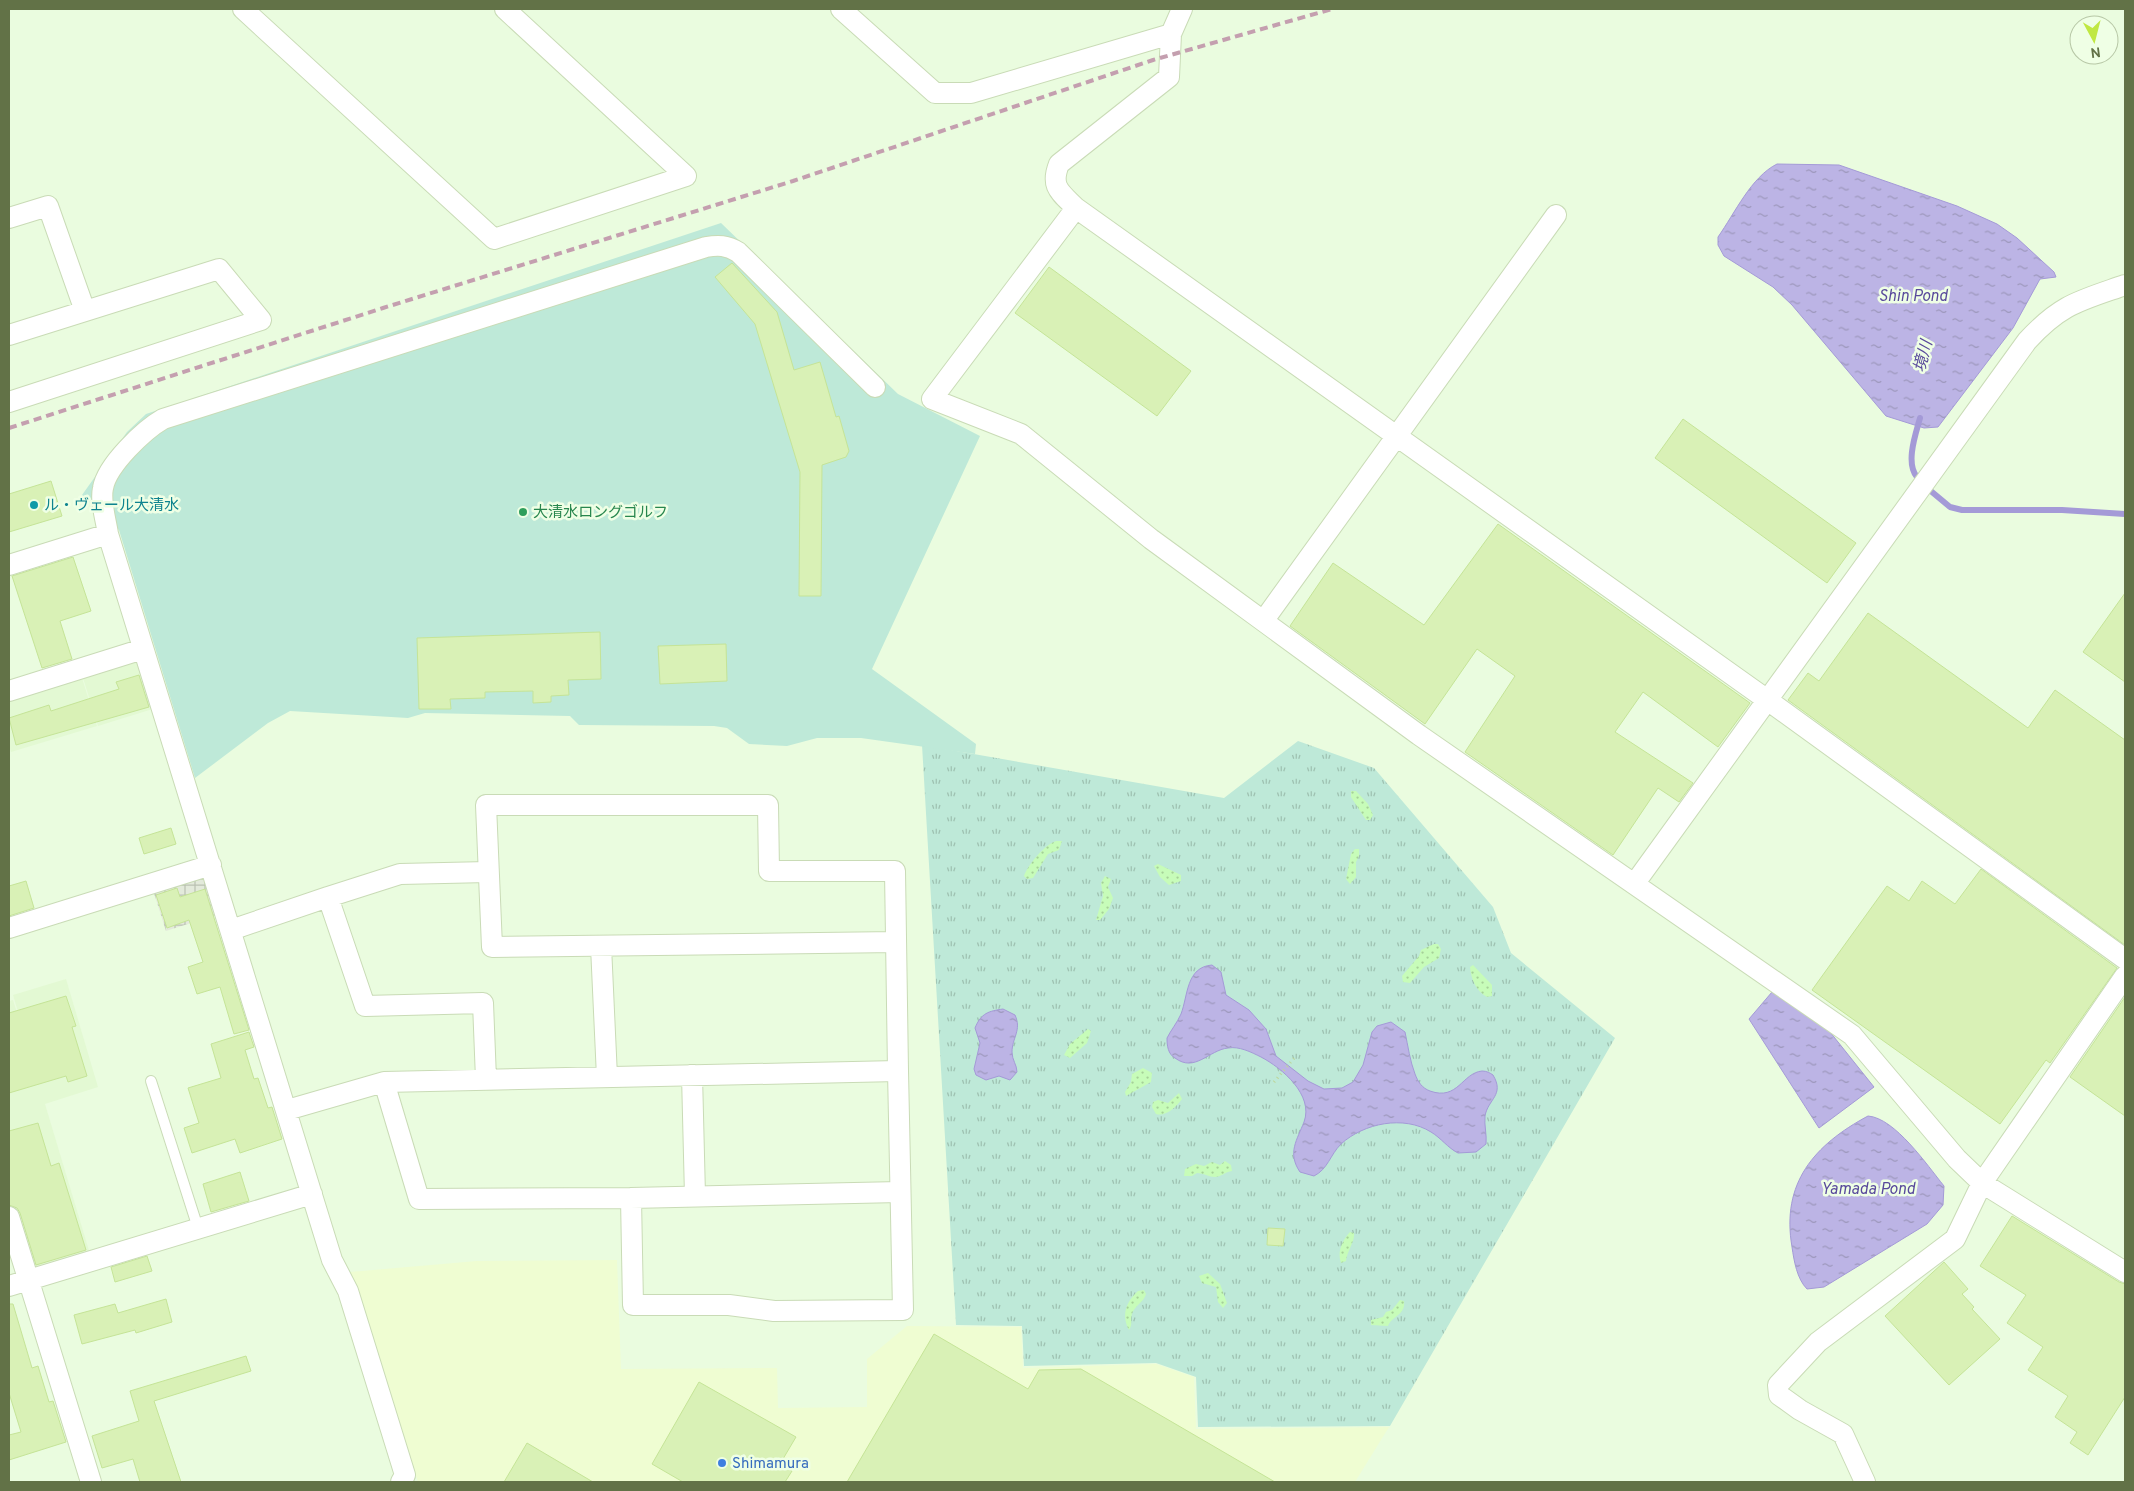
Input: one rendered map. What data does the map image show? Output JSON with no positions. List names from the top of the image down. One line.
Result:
{"water":["Shin Pond","境川","Yamada Pond"],"places":["ル・ヴェール大清水","大清水ロングゴルフ","Shimamura"],"north":"bottom"}
